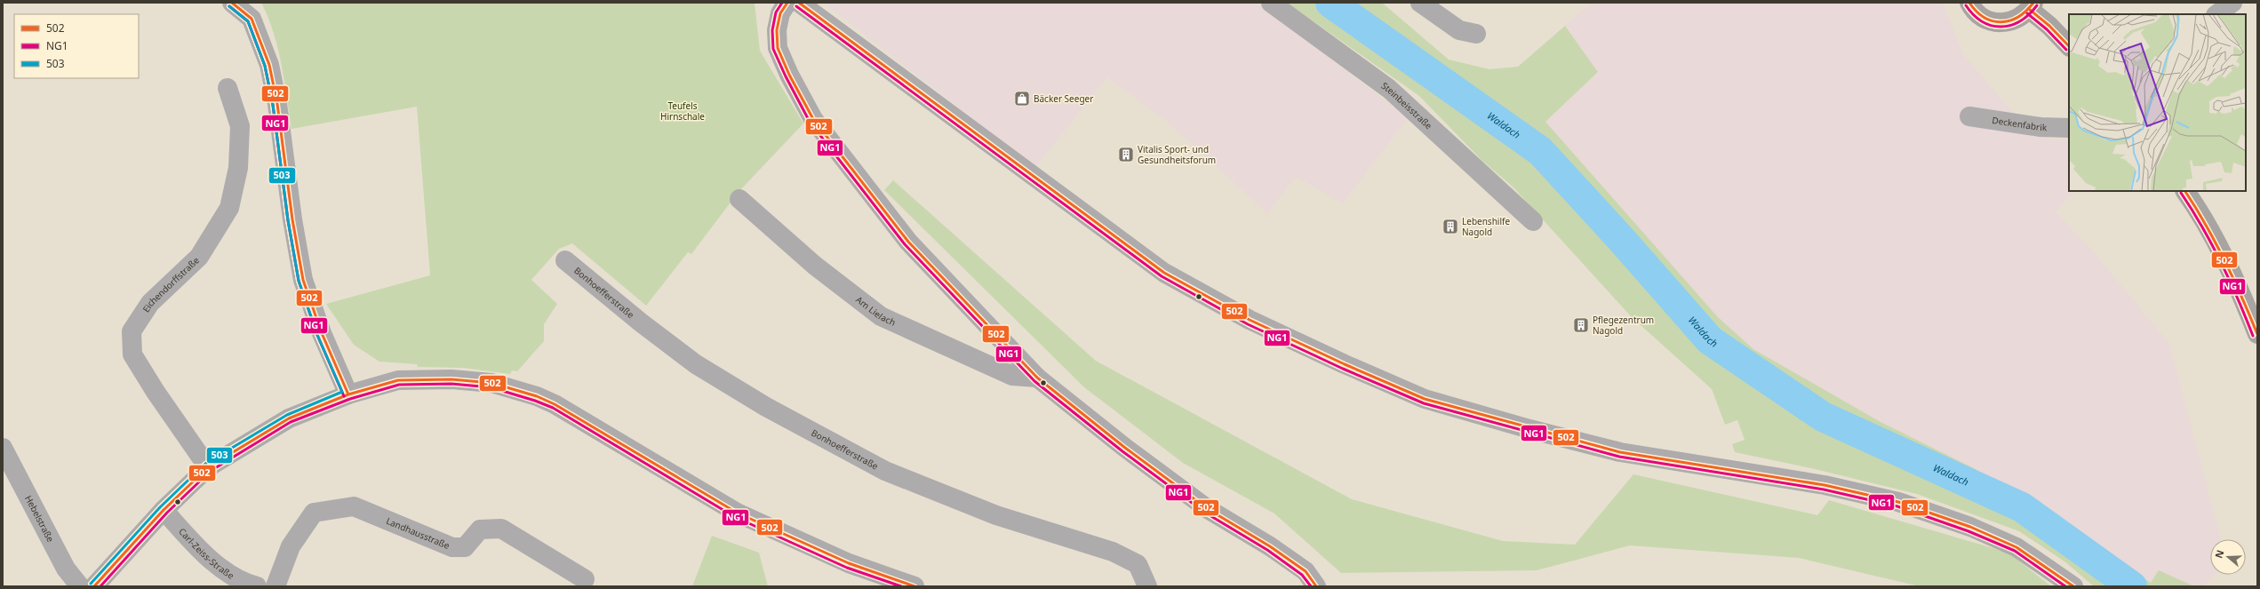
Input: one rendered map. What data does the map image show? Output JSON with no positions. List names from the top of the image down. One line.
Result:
{"streets":{"street":["Steinbeisstraße","Deckenfabrik","Eichendorffstraße","Bonhoefferstraße","Am Lielach","Hebelstraße","Landhausstraße","Carl-Zeiss-Straße"]},"water":["Waldach"],"parks":["Teufels Hirnschale"],"places":{"shop":["Bäcker Seeger"],"building":["Vitalis Sport- und Gesundheitsforum","Lebenshilfe Nagold","Pflegezentrum Nagold"]},"lines":["transit line 502","transit line NG1","transit line 503"],"legend":["502","NG1","503"],"north":"left"}
